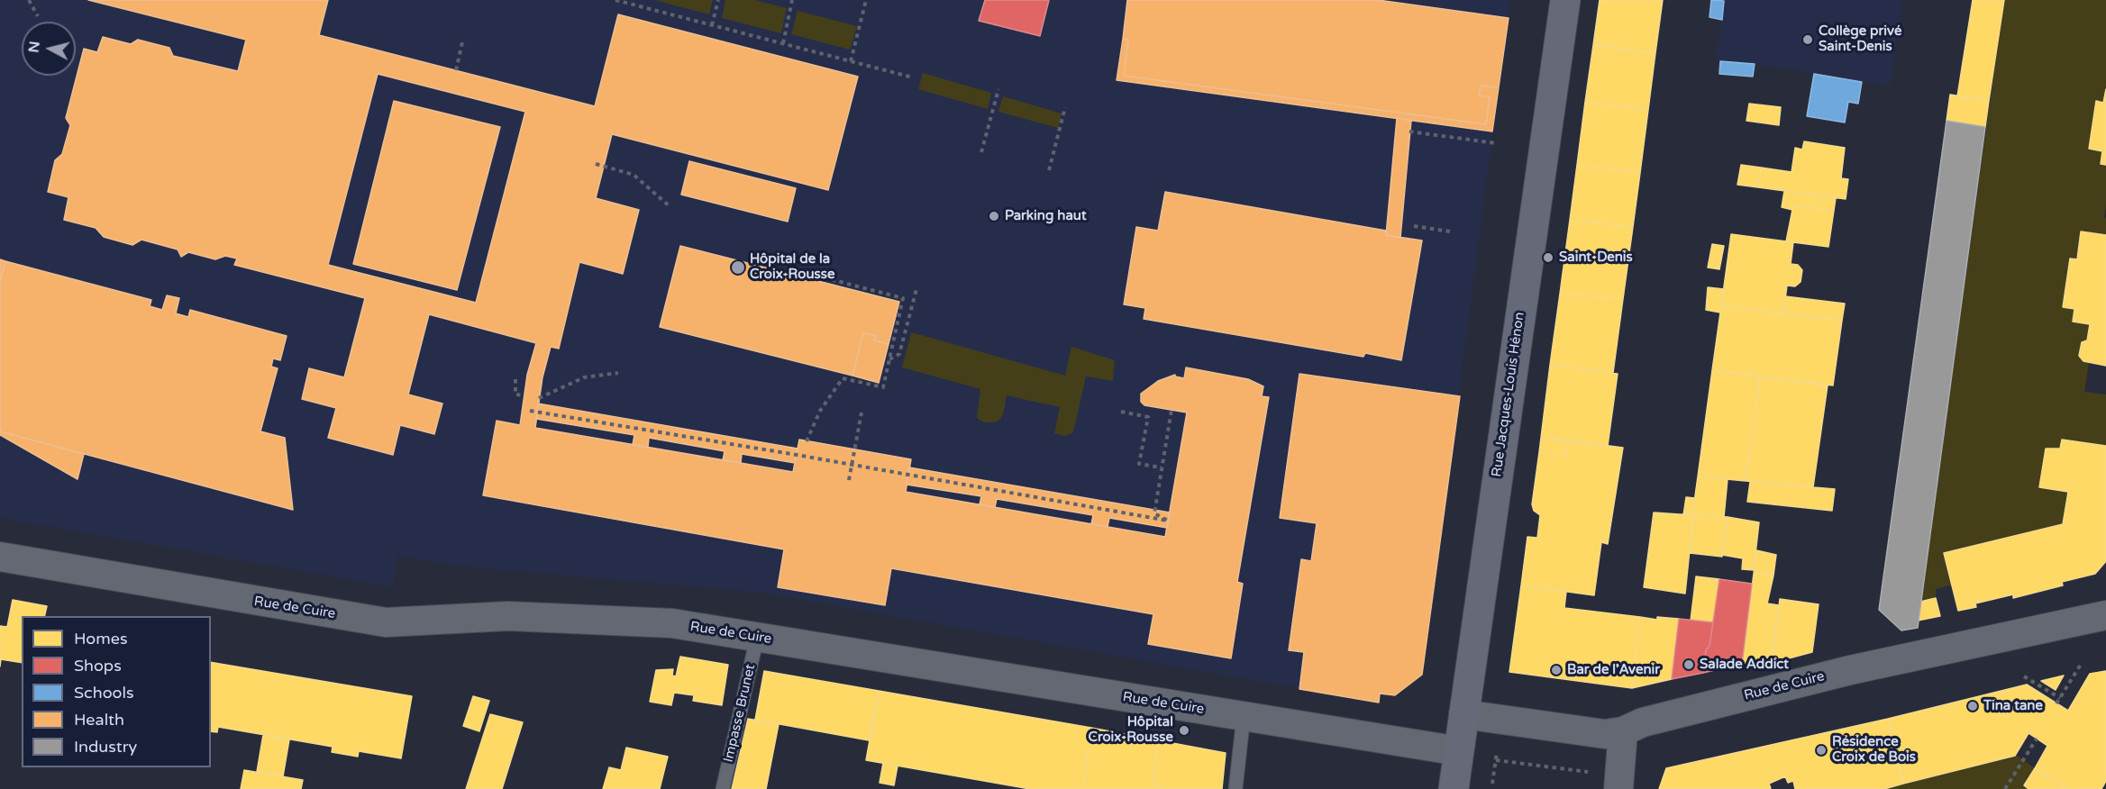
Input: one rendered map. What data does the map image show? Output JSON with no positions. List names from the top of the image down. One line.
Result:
{"streets":{"street":["Rue Jacques-Louis Hénon","Rue de Cuire"],"lane":["Impasse Brunet"]},"crossings":[["Rue Jacques-Louis Hénon","Rue de Cuire"],["Rue de Cuire","Impasse Brunet"]],"places":["Collège privé Saint-Denis","Parking haut","Saint-Denis","Hôpital de la Croix-Rousse","Salade Addict","Bar de l'Avenir","Tina tane","Hôpital Croix-Rousse","Résidence Croix de Bois"],"legend":["Homes","Shops","Schools","Health","Industry"],"north":"left"}
